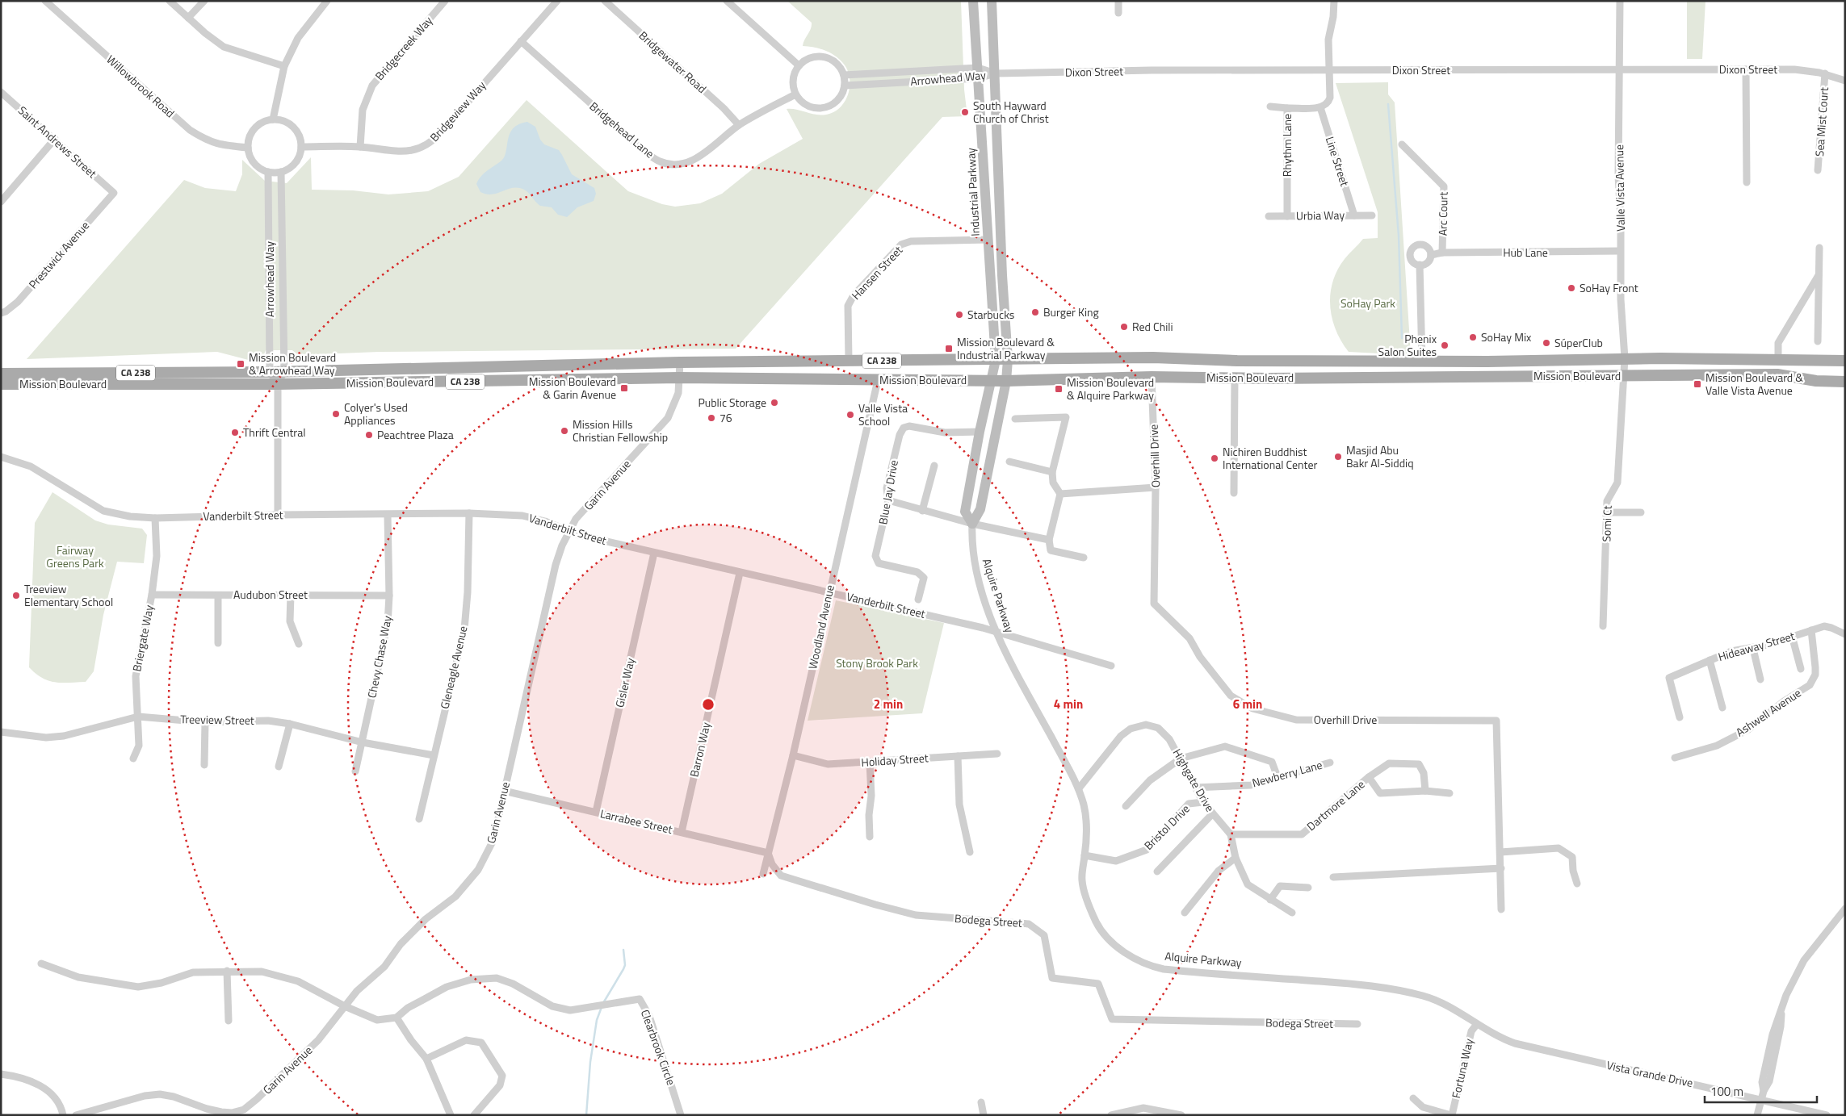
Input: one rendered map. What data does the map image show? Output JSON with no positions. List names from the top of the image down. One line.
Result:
{"streets":{"main road":["Industrial Parkway","CA 238","Mission Boulevard","Alquire Parkway"],"street":["Bridgecreek Way","Bridgewater Road","Dixon Street","Arrowhead Way","Willowbrook Road","Bridgeview Way","Sea Mist Court","Bridgehead Lane","Saint Andrews Street","Rhythm Lane","Line Street","Valle Vista Avenue","Arc Court","Urbia Way","Hub Lane","Prestwick Avenue","Hansen Street","Overhill Drive","Garin Avenue","Blue Jay Drive","Vanderbilt Street","Somi Ct","Audubon Street","Woodland Avenue","Briergate Way","Hideaway Street","Chevy Chase Way","Gleneagle Avenue","Gisler Way","Ashwell Avenue","Treeview Street","Barron Way","Holiday Street","Newberry Lane","Highgate Drive","Dartmore Lane","Larrabee Street","Bristol Drive","Bodega Street","Clearbrook Circle","Fortuna Way","Vista Grande Drive"]},"crossings":[["Bridgecreek Way","Bridgeview Way"],["Bridgewater Road","Bridgehead Lane"],["Dixon Street","Arrowhead Way"],["Dixon Street","Sea Mist Court"],["Dixon Street","Valle Vista Avenue"],["Arrowhead Way","Willowbrook Road"],["Arrowhead Way","Bridgeview Way"],["Arrowhead Way","Bridgehead Lane"],["Arrowhead Way","Industrial Parkway"],["Arrowhead Way","Mission Boulevard"],["Arrowhead Way","Vanderbilt Street"],["Willowbrook Road","Bridgeview Way"],["Bridgeview Way","Bridgehead Lane"],["Saint Andrews Street","Prestwick Avenue"],["Rhythm Lane","Line Street"],["Rhythm Lane","Urbia Way"],["Line Street","Urbia Way"],["Valle Vista Avenue","Hub Lane"],["Valle Vista Avenue","Mission Boulevard"],["Valle Vista Avenue","Somi Ct"],["Industrial Parkway","Hansen Street"],["Industrial Parkway","Mission Boulevard"],["Industrial Parkway","Alquire Parkway"],["Arc Court","Hub Lane"],["Hansen Street","Mission Boulevard"],["Mission Boulevard","Overhill Drive"],["Mission Boulevard","Garin Avenue"],["Mission Boulevard","Somi Ct"],["Mission Boulevard","Alquire Parkway"],["Mission Boulevard","Woodland Avenue"],["Garin Avenue","Vanderbilt Street"],["Garin Avenue","Larrabee Street"],["Blue Jay Drive","Alquire Parkway"],["Vanderbilt Street","Alquire Parkway"],["Vanderbilt Street","Woodland Avenue"],["Vanderbilt Street","Briergate Way"],["Vanderbilt Street","Chevy Chase Way"],["Vanderbilt Street","Gleneagle Avenue"],["Vanderbilt Street","Gisler Way"],["Vanderbilt Street","Barron Way"],["Audubon Street","Briergate Way"],["Audubon Street","Chevy Chase Way"],["Alquire Parkway","Highgate Drive"],["Alquire Parkway","Bristol Drive"],["Alquire Parkway","Fortuna Way"],["Alquire Parkway","Vista Grande Drive"],["Woodland Avenue","Holiday Street"],["Woodland Avenue","Larrabee Street"],["Woodland Avenue","Bodega Street"],["Briergate Way","Treeview Street"],["Hideaway Street","Ashwell Avenue"],["Chevy Chase Way","Treeview Street"],["Gleneagle Avenue","Treeview Street"],["Gisler Way","Larrabee Street"],["Barron Way","Larrabee Street"],["Newberry Lane","Highgate Drive"],["Highgate Drive","Dartmore Lane"],["Highgate Drive","Bristol Drive"],["Larrabee Street","Bodega Street"],["Fortuna Way","Vista Grande Drive"]],"parks":["SoHay Park","Fairway Greens Park","Stony Brook Park"],"places":{"other":["South Hayward Church of Christ","SoHay Front","Burger King","Starbucks","Red Chili","SoHay Mix","SúperClub","Phenix Salon Suites","Public Storage","Colyer's Used Appliances","Valle Vista School","76","Mission Hills Christian Fellowship","Thrift Central","Peachtree Plaza","Masjid Abu Bakr Al-Siddiq","Nichiren Buddhist International Center","Treeview Elementary School"],"transit":["Mission Boulevard & Industrial Parkway","Mission Boulevard & Arrowhead Way","Mission Boulevard & Valle Vista Avenue","Mission Boulevard & Garin Avenue","Mission Boulevard & Alquire Parkway"]},"scale_bar":"100 m","rings":["2 min","4 min","6 min"]}
